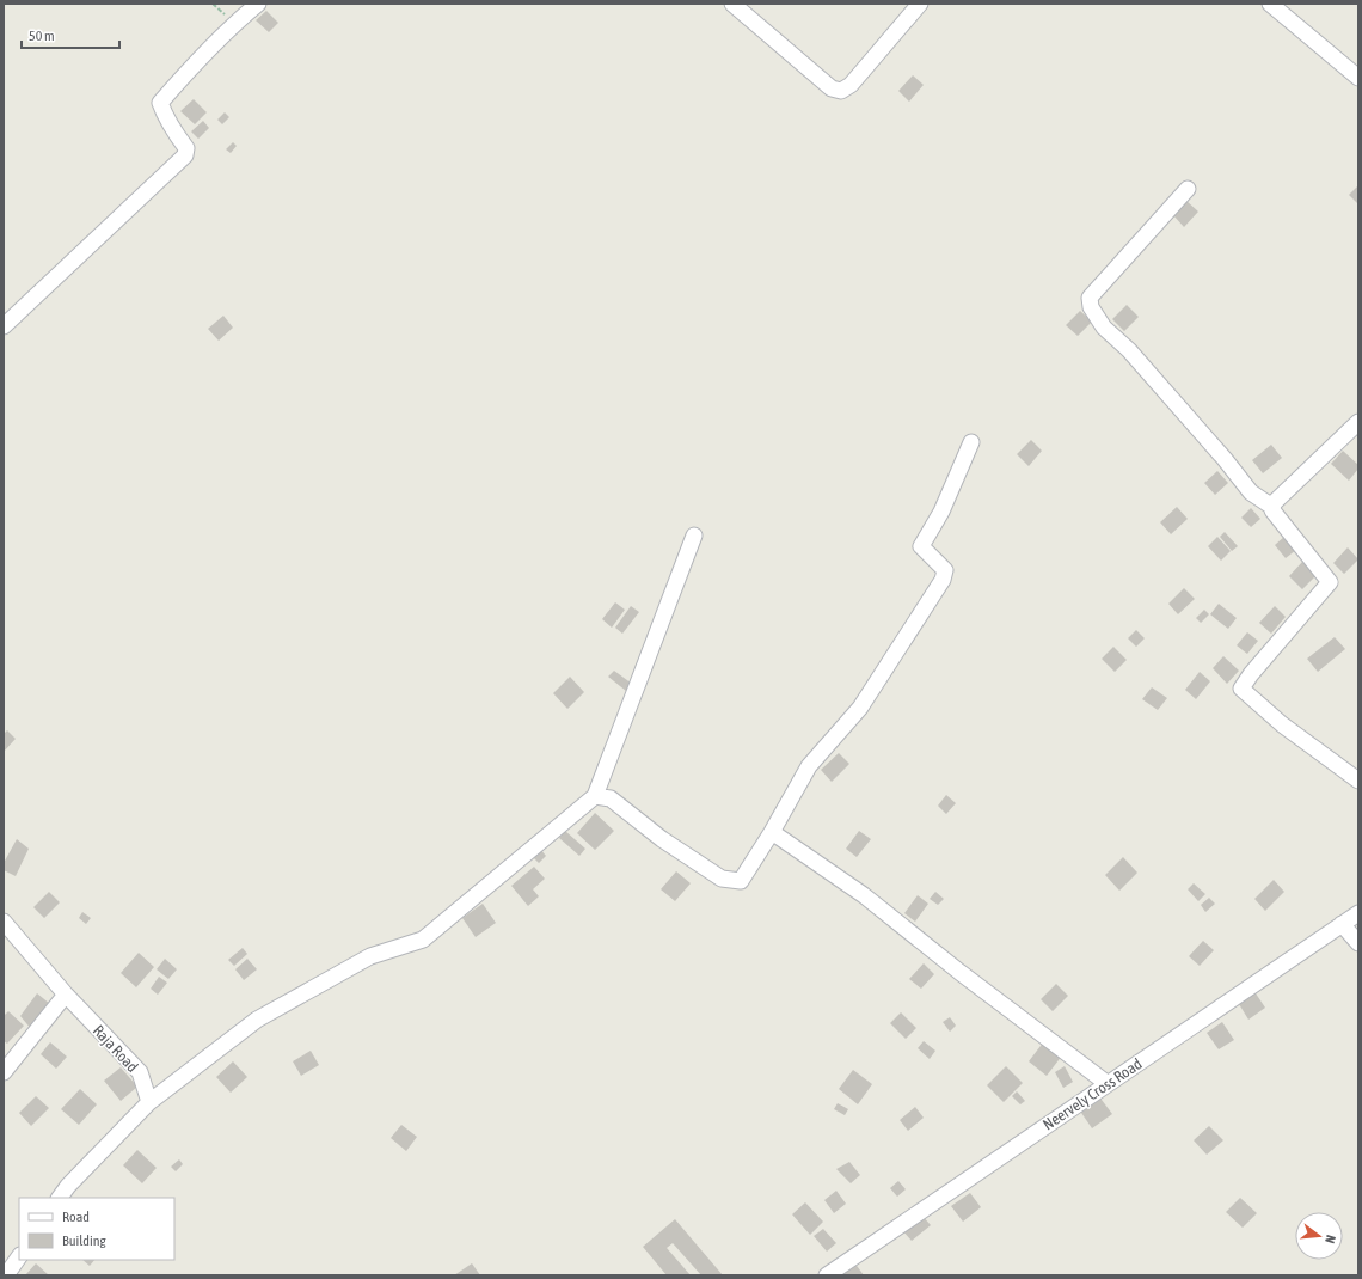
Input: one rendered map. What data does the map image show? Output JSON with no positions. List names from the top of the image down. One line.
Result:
{"streets":{"street":["Raja Road","Neervely Cross Road"]},"legend":["Road","Building"],"scale_bar":"50 m","north":"right"}
